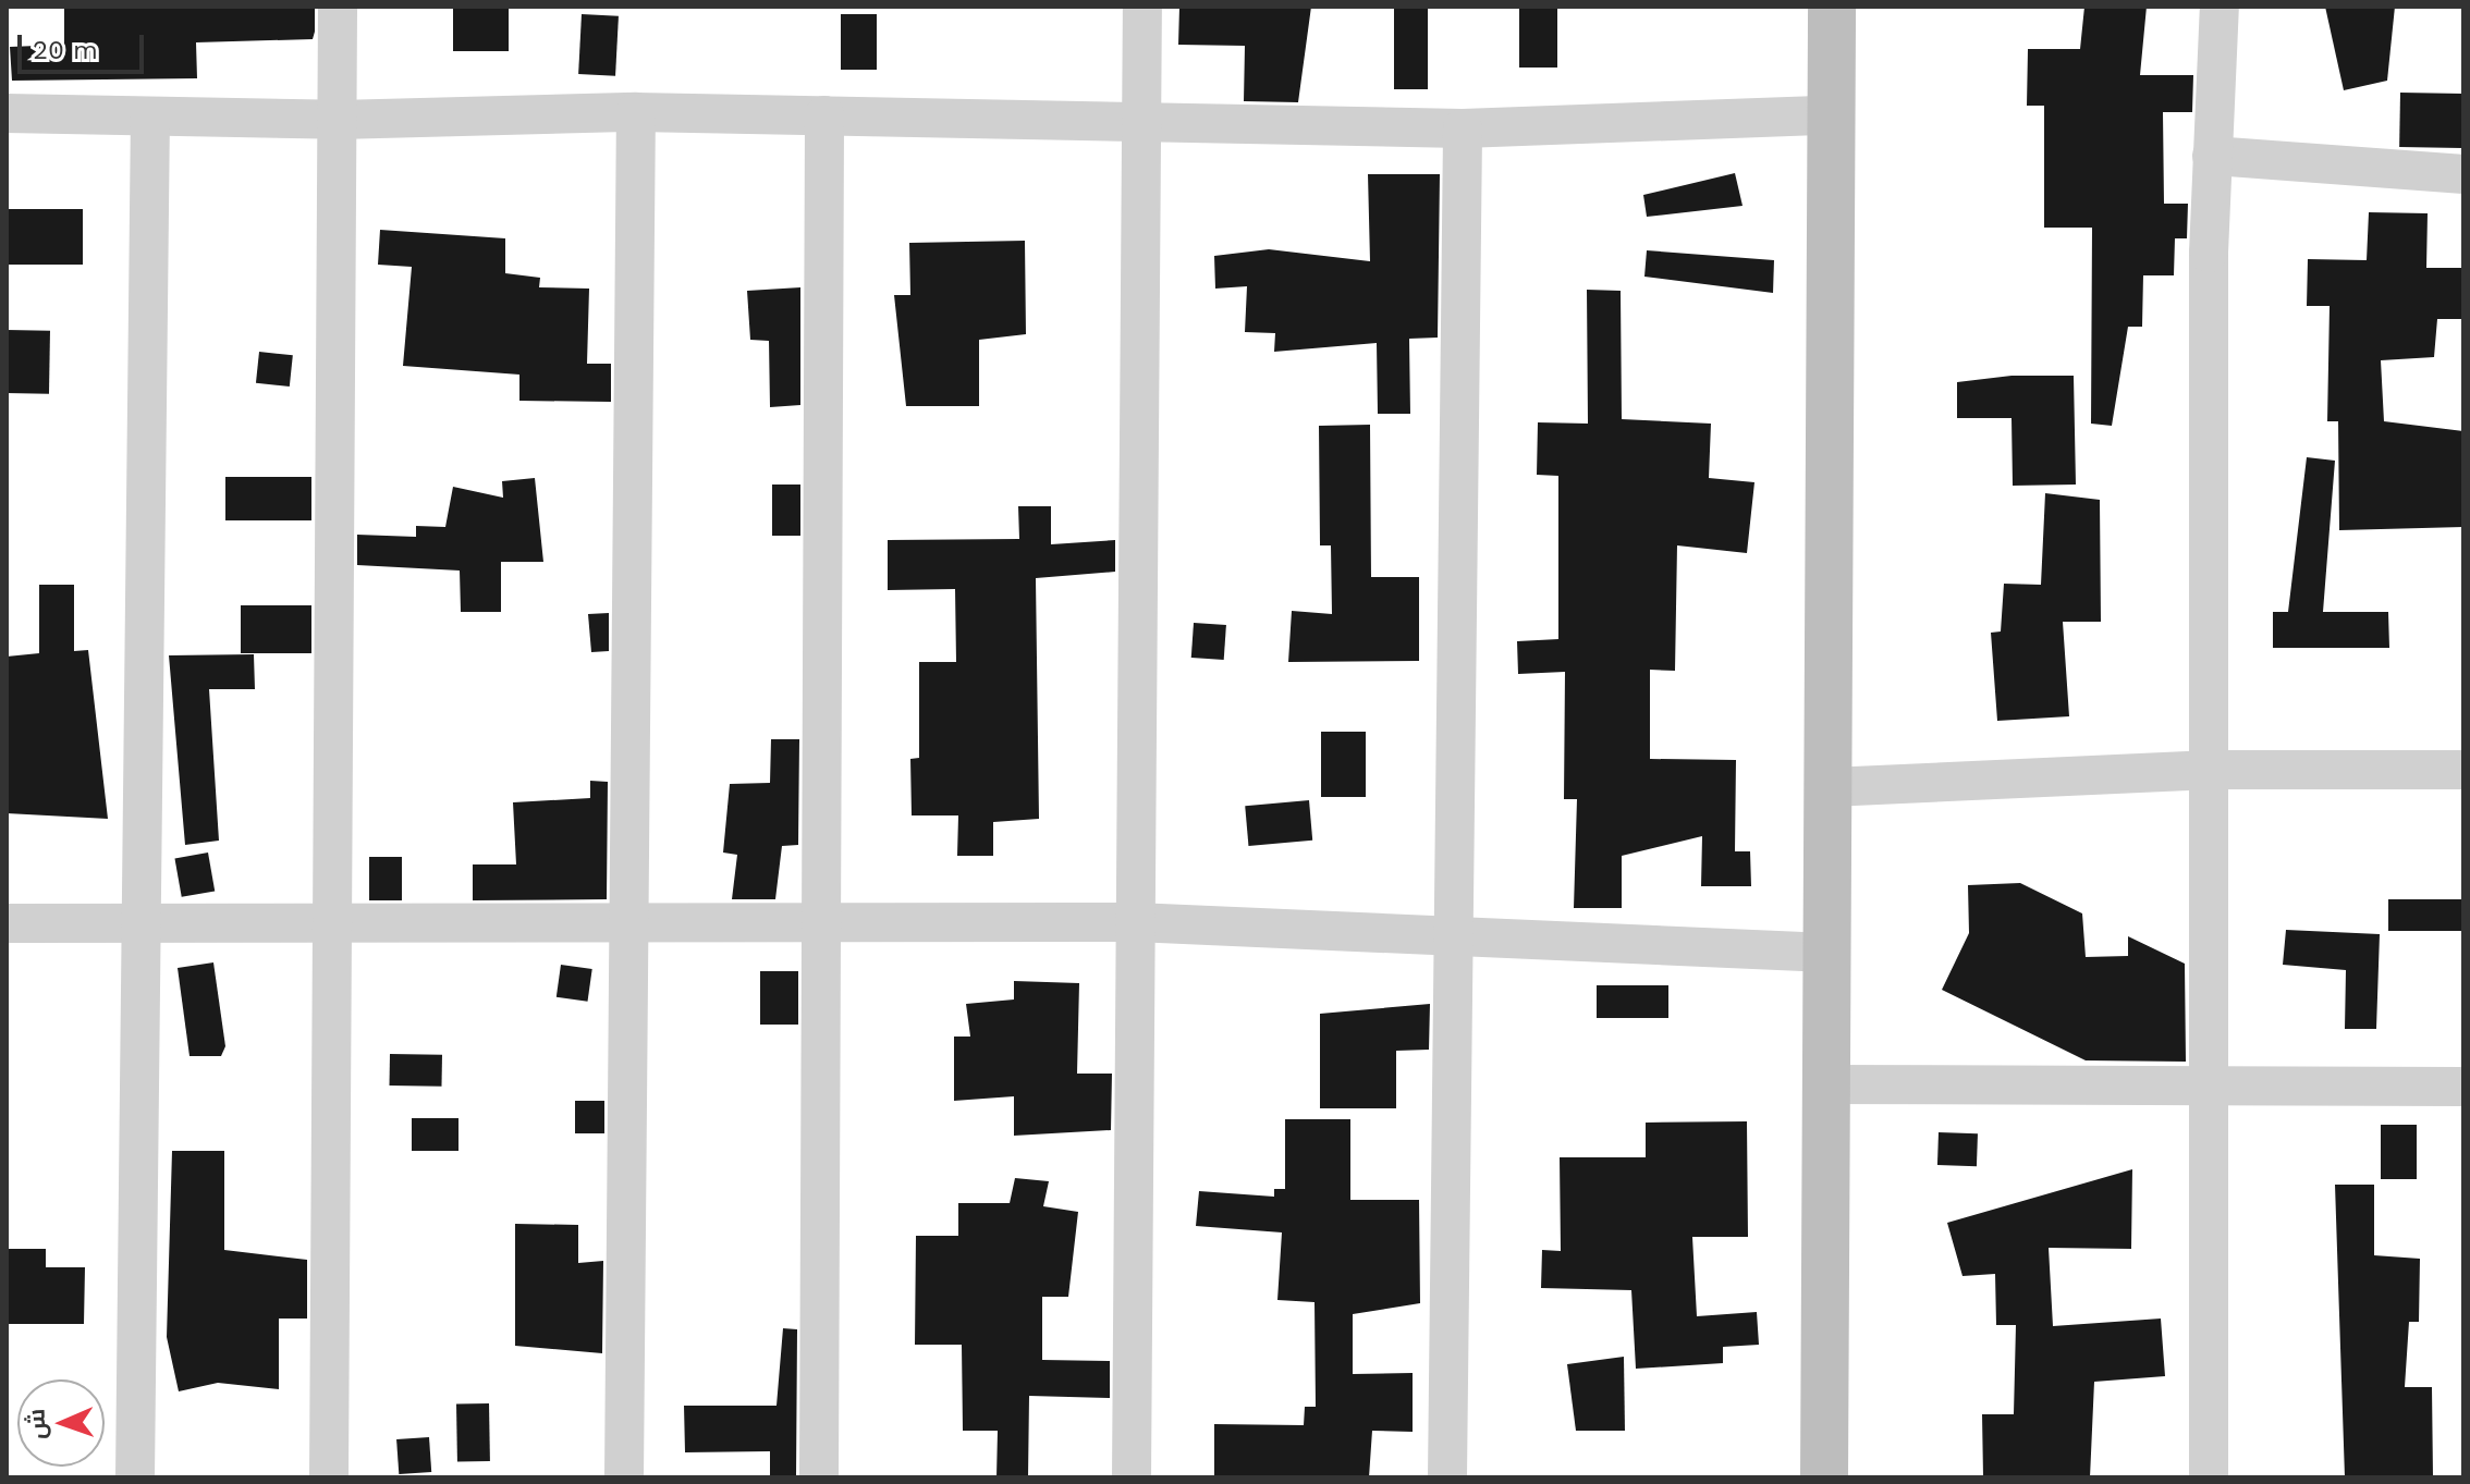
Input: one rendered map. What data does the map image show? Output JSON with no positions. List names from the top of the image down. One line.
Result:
{"scale_bar":"20 m","north":"left"}
